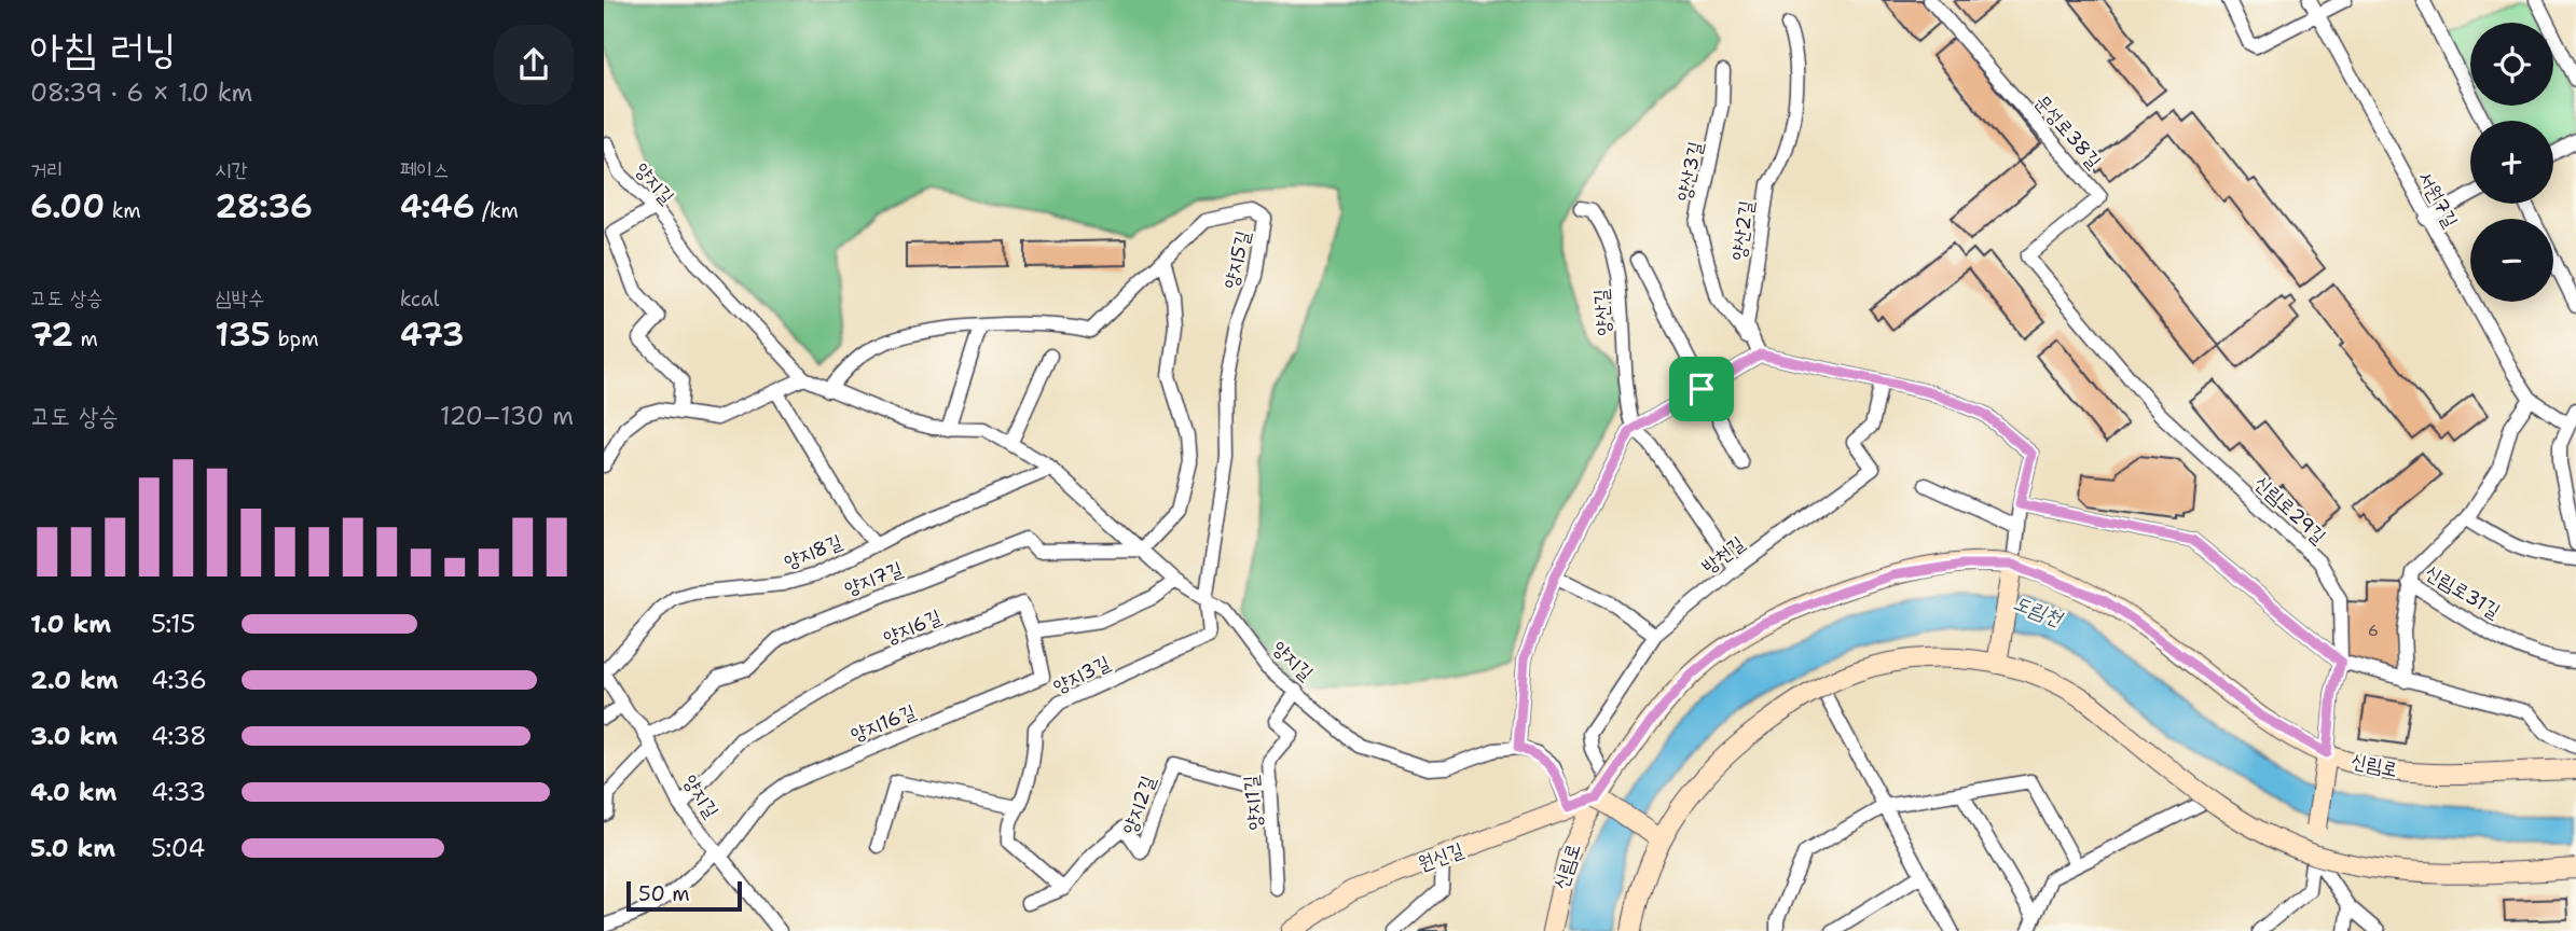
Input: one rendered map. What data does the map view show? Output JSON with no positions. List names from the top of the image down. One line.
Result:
{"streets":{"main road":["신림로","원신길"],"street":["문성로38길","양산3길","양지길","서원7길","양산2길","양지5길","양산길","신림로29길","양지8길","방천길","양지7길","신림로31길","양지6길","양지3길","양지16길","양지1길","양지2길"]},"crossings":[["문성로38길","신림로29길"],["양산3길","양산2길"],["양지길","양지5길"],["양지길","양지8길"],["양지길","양지7길"],["양지길","양지6길"],["양지길","양지3길"],["양지길","양지16길"],["양지길","양지1길"],["서원7길","신림로31길"],["양지5길","양지3길"],["양산길","방천길"],["신림로29길","신림로"],["방천길","신림로"],["방천길","원신길"],["양지6길","양지16길"],["양지3길","양지2길"],["신림로","원신길"],["양지1길","양지2길"]],"water":["도림천"],"house_numbers":["6"],"scale_bar":"50 m","page":{"heading":["아침 러닝","08:39 · 6 × 1.0 km"],"map_buttons":["+","−"],"stats":[["거리","6.00 km"],["시간","28:36"],["페이스","4:46 /km"],["고도 상승","72 m"],["심박수","135 bpm"],["kcal","473"]],"chart":["고도 상승","120–130 m"],"list":[{"name":"1.0 km","note":"5:15"},{"name":"2.0 km","note":"4:36"},{"name":"3.0 km","note":"4:38"},{"name":"4.0 km","note":"4:33"},{"name":"5.0 km","note":"5:04"}],"scale":"50 m"}}
